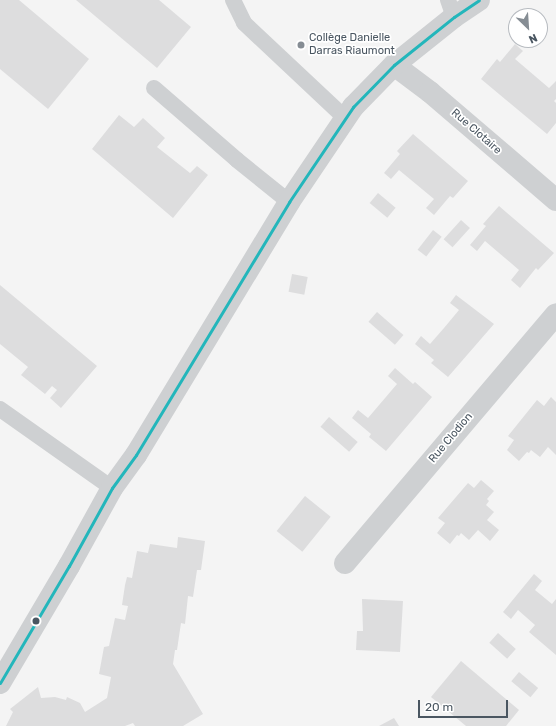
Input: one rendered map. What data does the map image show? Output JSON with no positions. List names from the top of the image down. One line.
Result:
{"streets":{"street":["Rue Clotaire","Rue Clodion"]},"places":["Collège Danielle Darras Riaumont"],"scale_bar":"20 m","north":"bottom right"}
